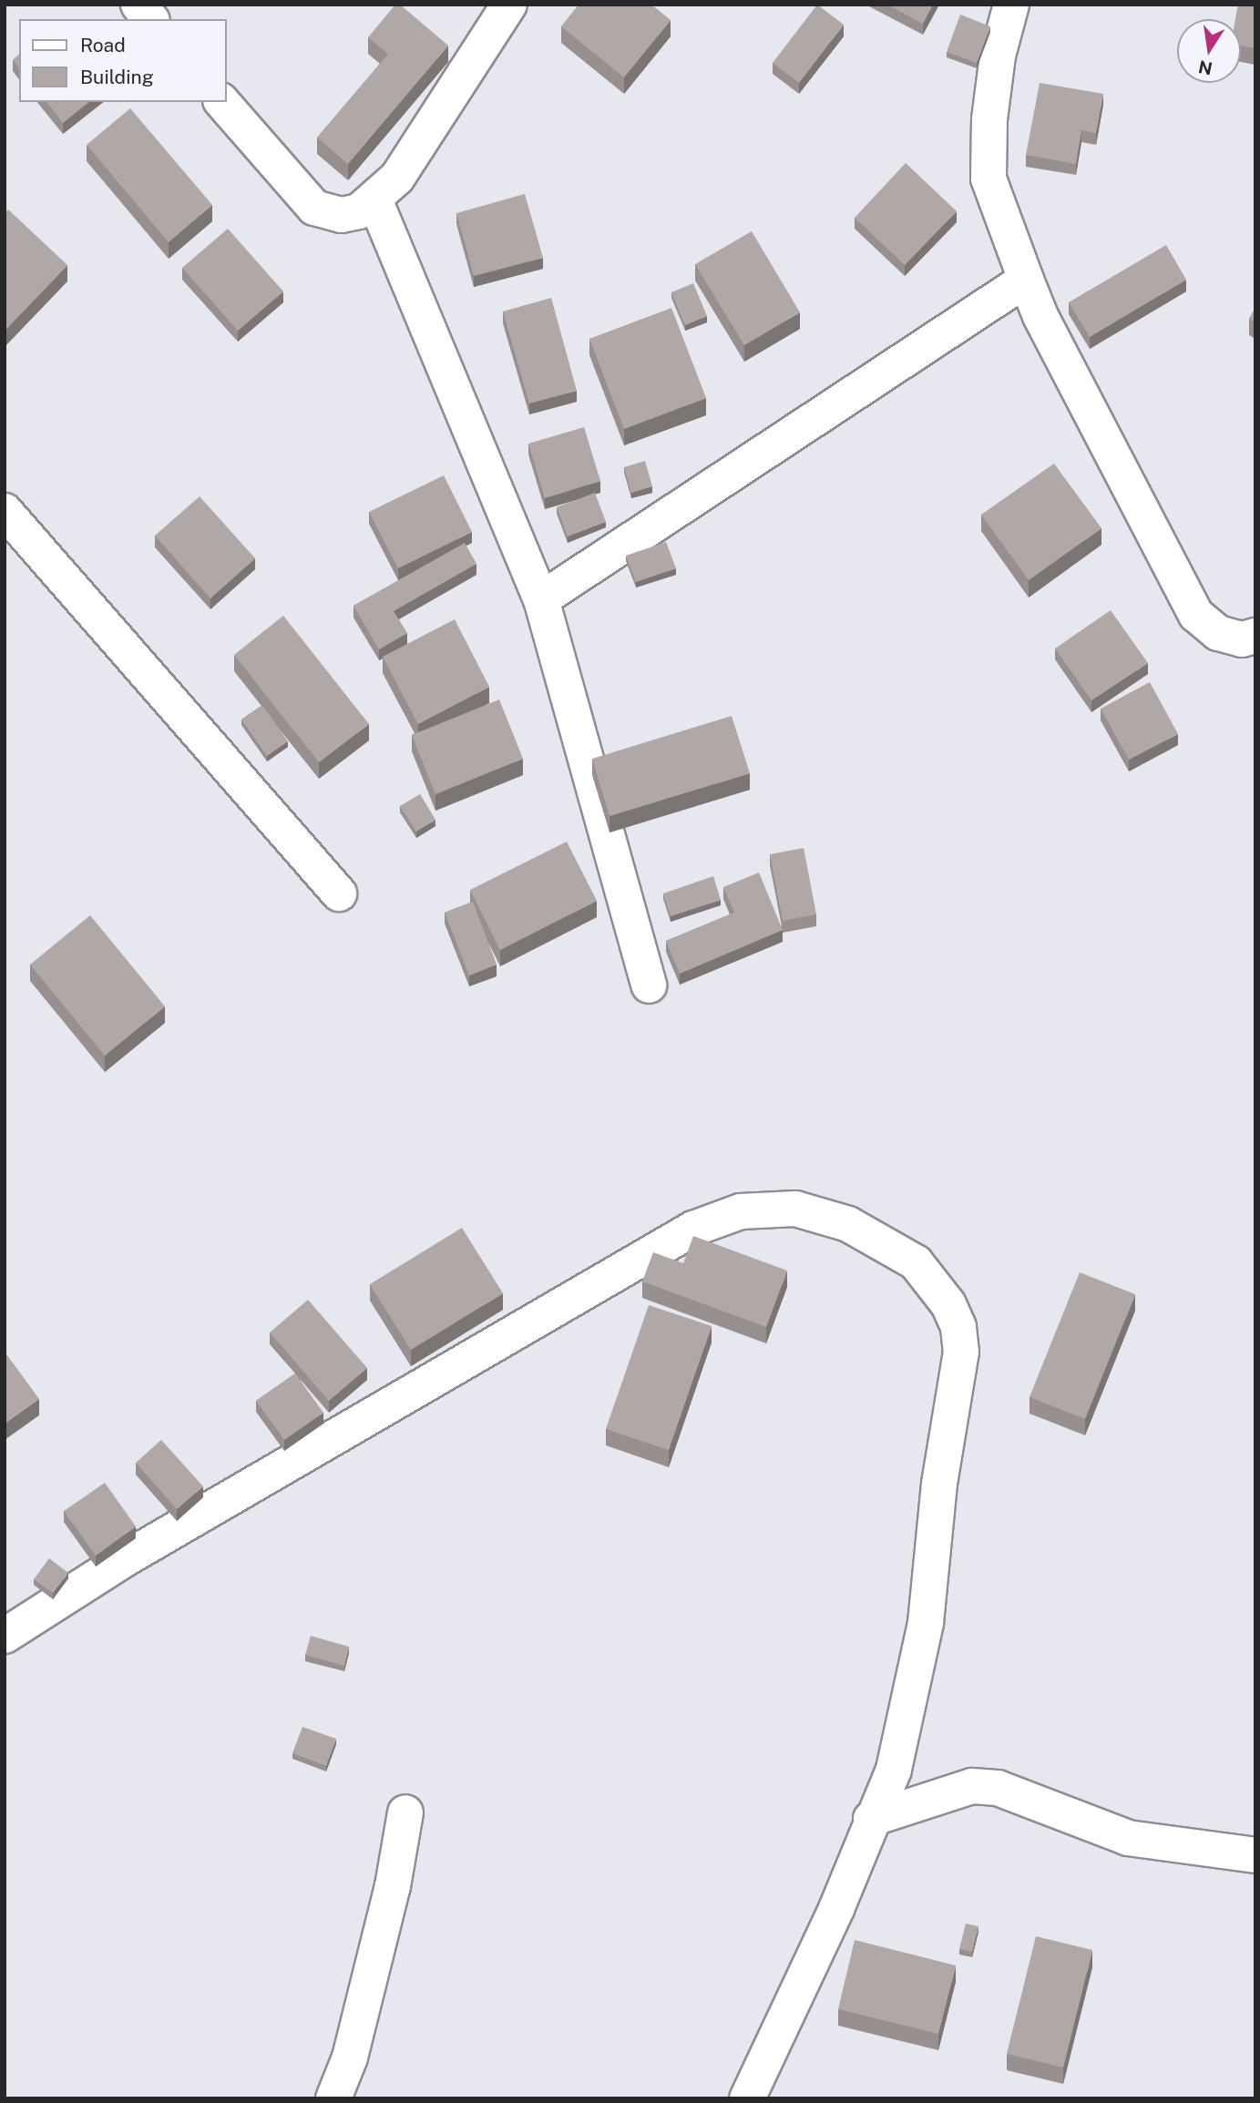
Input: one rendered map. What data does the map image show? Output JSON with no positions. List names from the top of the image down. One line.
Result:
{"legend":["Road","Building"],"north":"bottom"}
